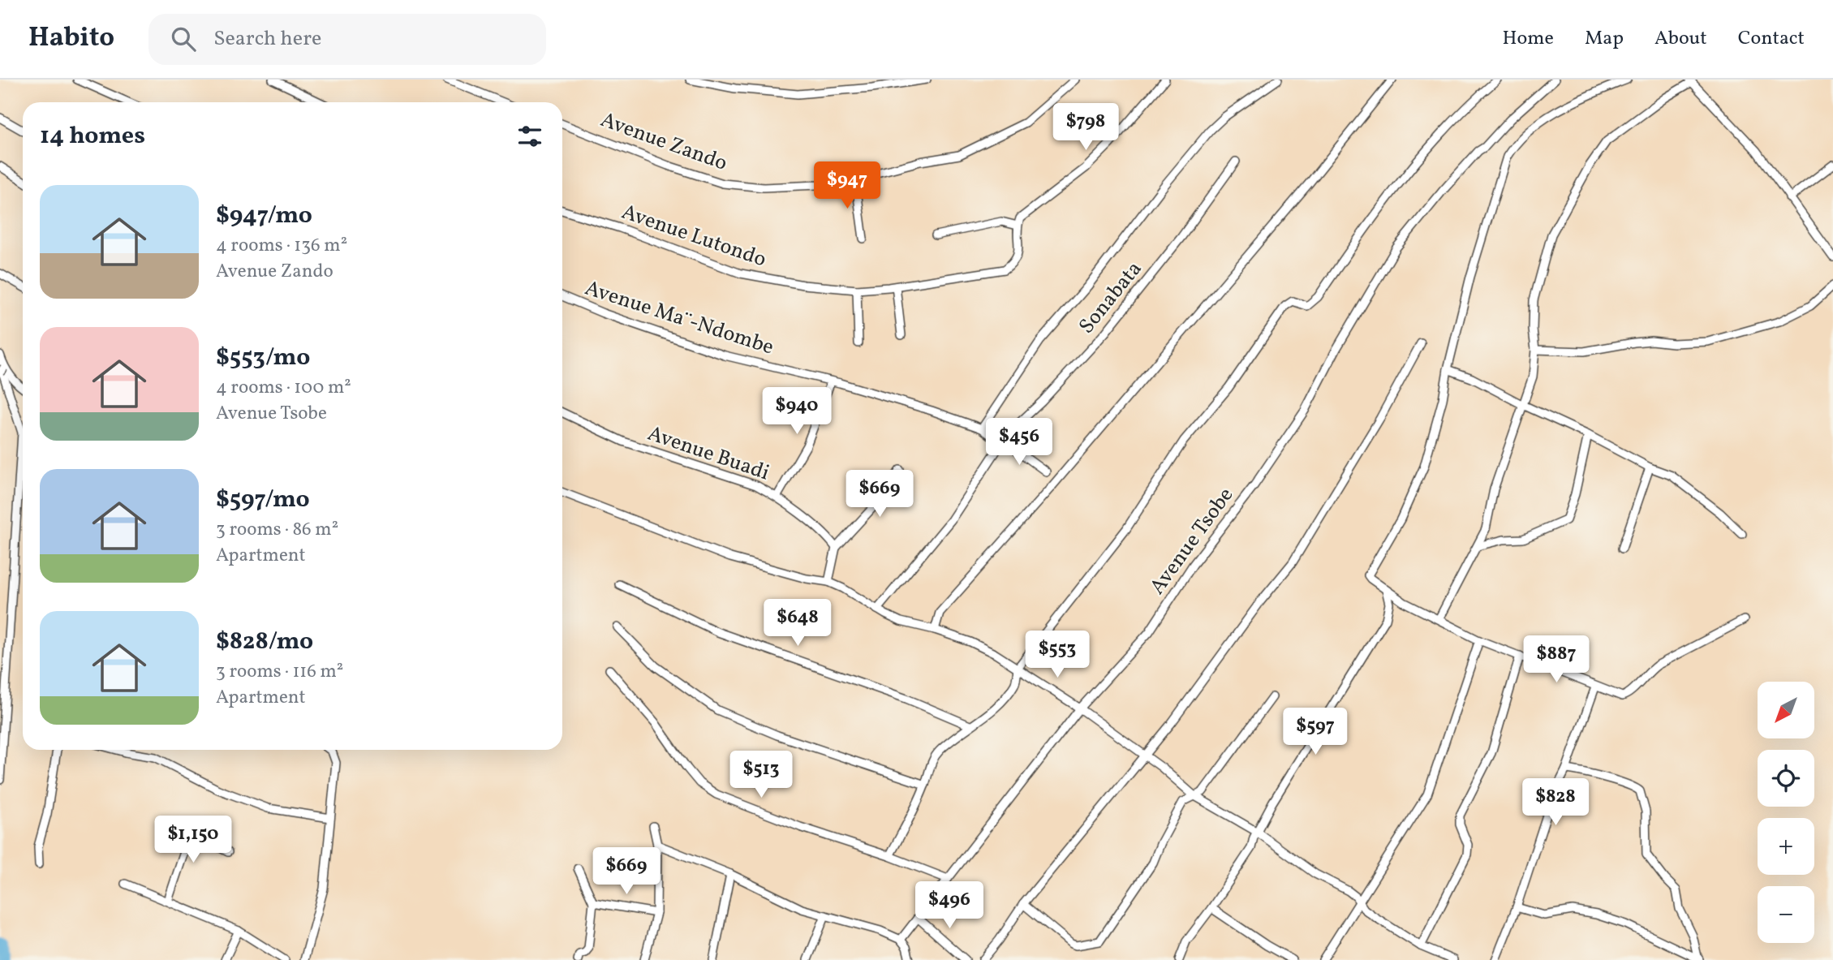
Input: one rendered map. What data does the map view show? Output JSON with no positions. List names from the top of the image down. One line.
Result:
{"streets":{"street":["Avenue Zando","Avenue Lutondo","Sonabata","Avenue Ma¨-Ndombe","Avenue Buadi","Avenue Tsobe"]},"north":"bottom left","page":{"header":"Habito","search":"Search here","nav":["Home","Map","About","Contact"],"heading":"14 homes","price":["$798","$947","$940","$456","$669","$648","$553","$887","$597","$513","$828","$1,150","$669","$496"],"list":[{"name":"$947/mo","note":"4 rooms · 136 m² · Avenue Zando"},{"name":"$553/mo","note":"4 rooms · 100 m² · Avenue Tsobe"},{"name":"$597/mo","note":"3 rooms · 86 m² · Apartment"},{"name":"$828/mo","note":"3 rooms · 116 m² · Apartment"}],"map_buttons":["+","−"]}}
